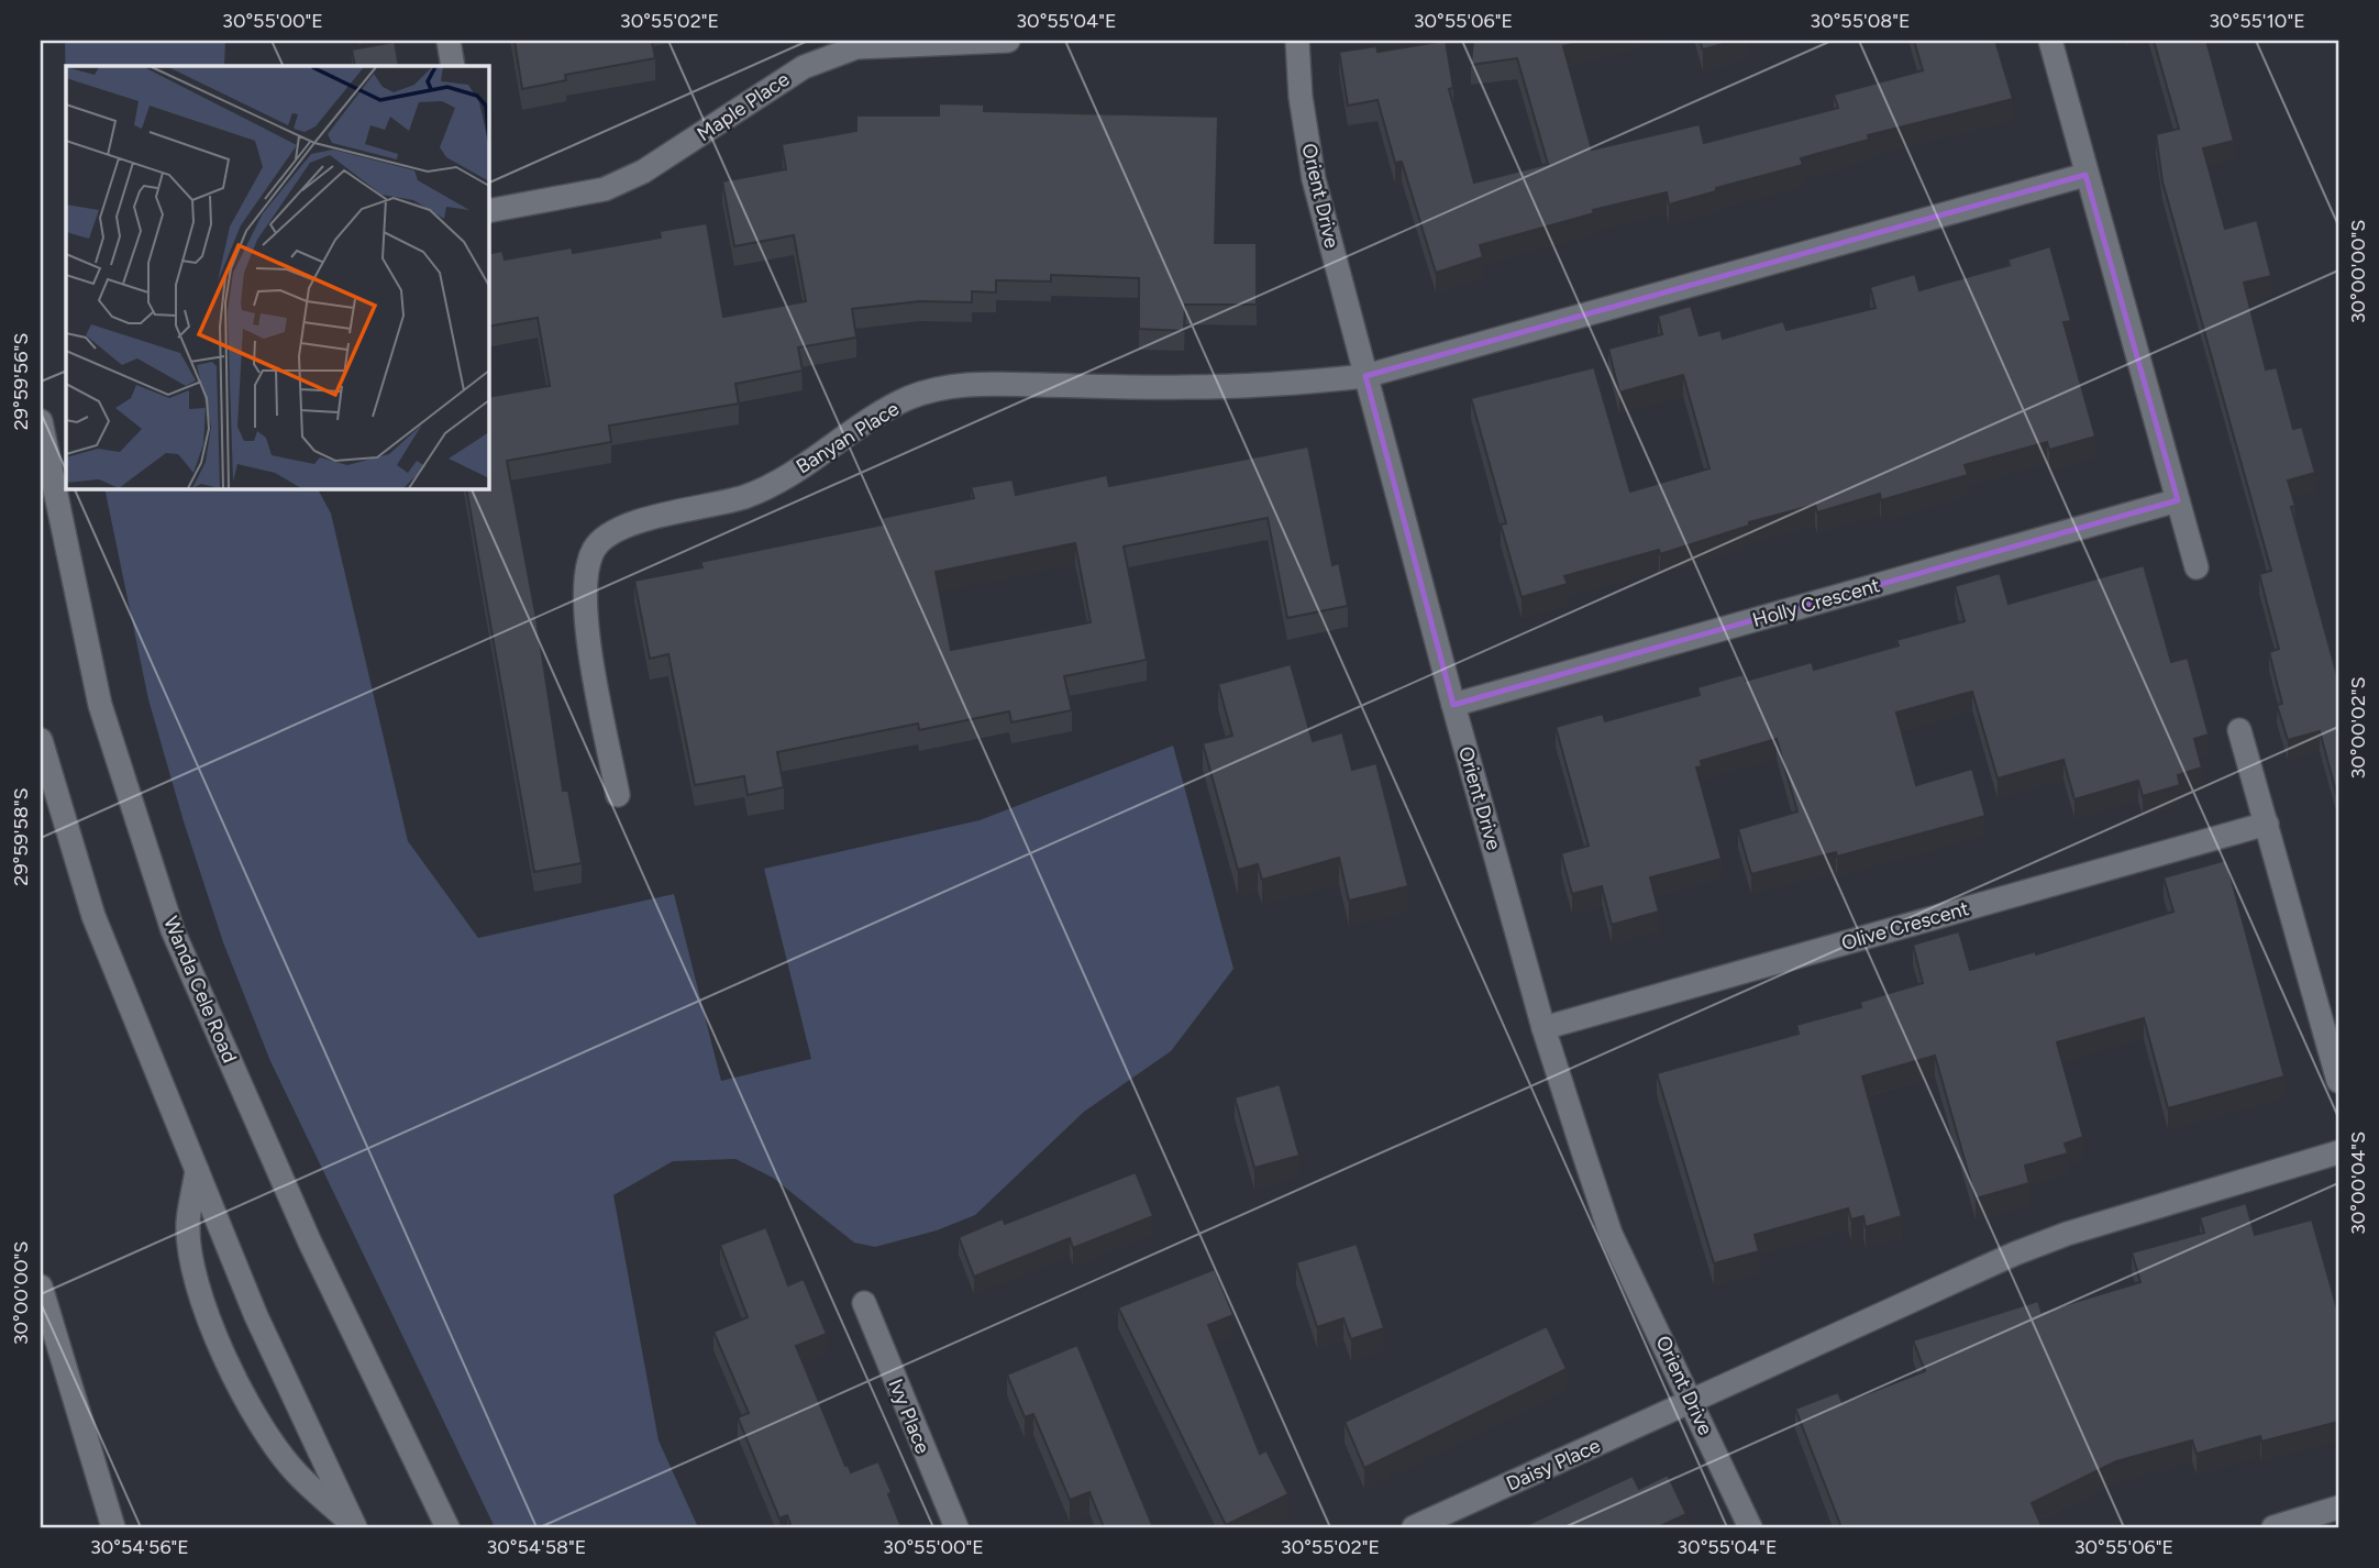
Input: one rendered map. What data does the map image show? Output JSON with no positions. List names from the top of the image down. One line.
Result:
{"streets":{"street":["Maple Place","Orient Drive","Banyan Place","Holly Crescent","Olive Crescent","Wanda Cele Road","Ivy Place","Daisy Place"]},"crossings":[["Orient Drive","Banyan Place"],["Orient Drive","Holly Crescent"],["Orient Drive","Olive Crescent"],["Orient Drive","Daisy Place"]],"coordinates":["30°55'00\"E","30°55'02\"E","30°55'04\"E","30°55'06\"E","30°55'08\"E","30°55'10\"E","30°00'00\"S","29°59'56\"S","30°00'02\"S","29°59'58\"S","30°00'04\"S","30°54'56\"E","30°54'58\"E"]}
